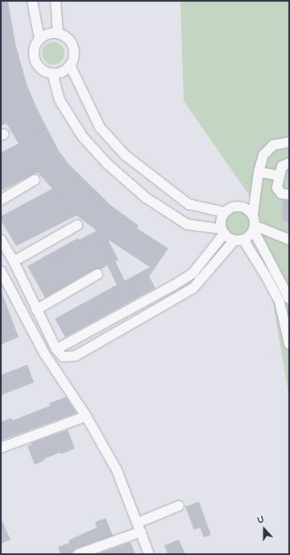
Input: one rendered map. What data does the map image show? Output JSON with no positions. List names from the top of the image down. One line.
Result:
{"north":"top"}
